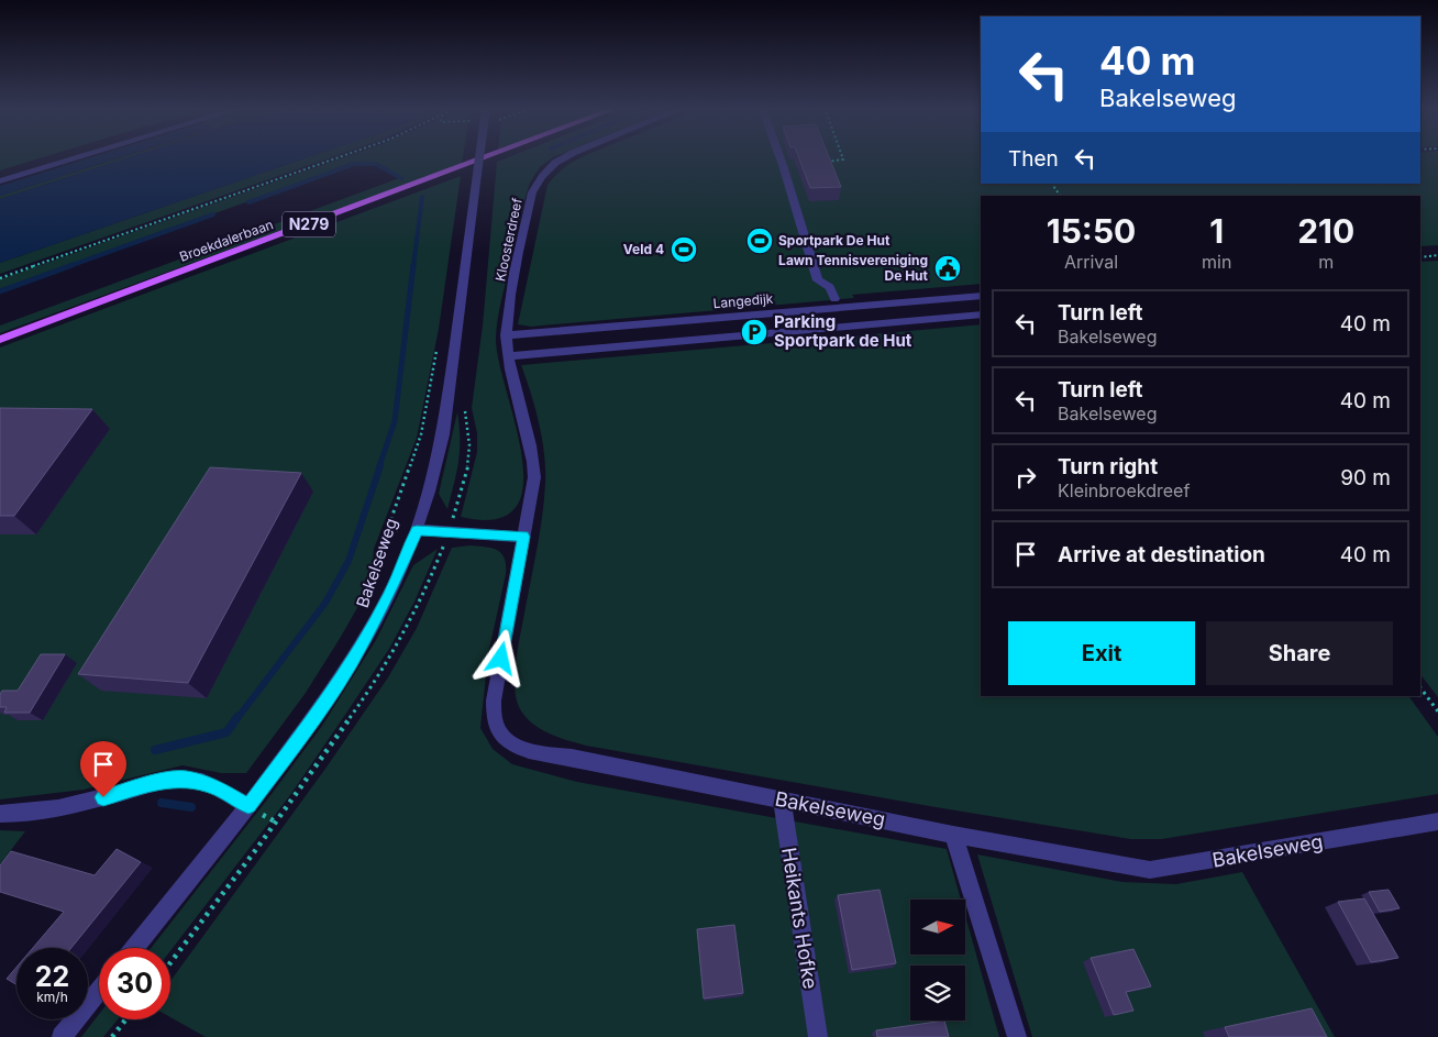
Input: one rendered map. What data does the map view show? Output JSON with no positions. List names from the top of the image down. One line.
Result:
{"streets":{"main road":["N279","Broekdalerbaan"],"street":["Kloosterdreef","Langedijk","Bakelseweg","Heikants Hofke"]},"crossings":[["Kloosterdreef","Langedijk"],["Kloosterdreef","Bakelseweg"],["Bakelseweg","Heikants Hofke"]],"places":{"sports":["Sportpark De Hut","Veld 4"],"public building":["Lawn Tennisvereniging De Hut"],"parking":["Parking Sportpark de Hut"]},"north":"right","page":{"turn":["40 m","Bakelseweg"],"then":"Then","eta":["15:50","Arrival","1","min","210","m"],"list":[{"name":"Turn left","note":"Bakelseweg","value":"40 m"},{"name":"Turn left","note":"Bakelseweg","value":"40 m"},{"name":"Turn right","note":"Kleinbroekdreef","value":"90 m"},{"name":"Arrive at destination","value":"40 m"}],"buttons":["Exit","Share"],"speed":"22 km/h","limit":"30"}}
